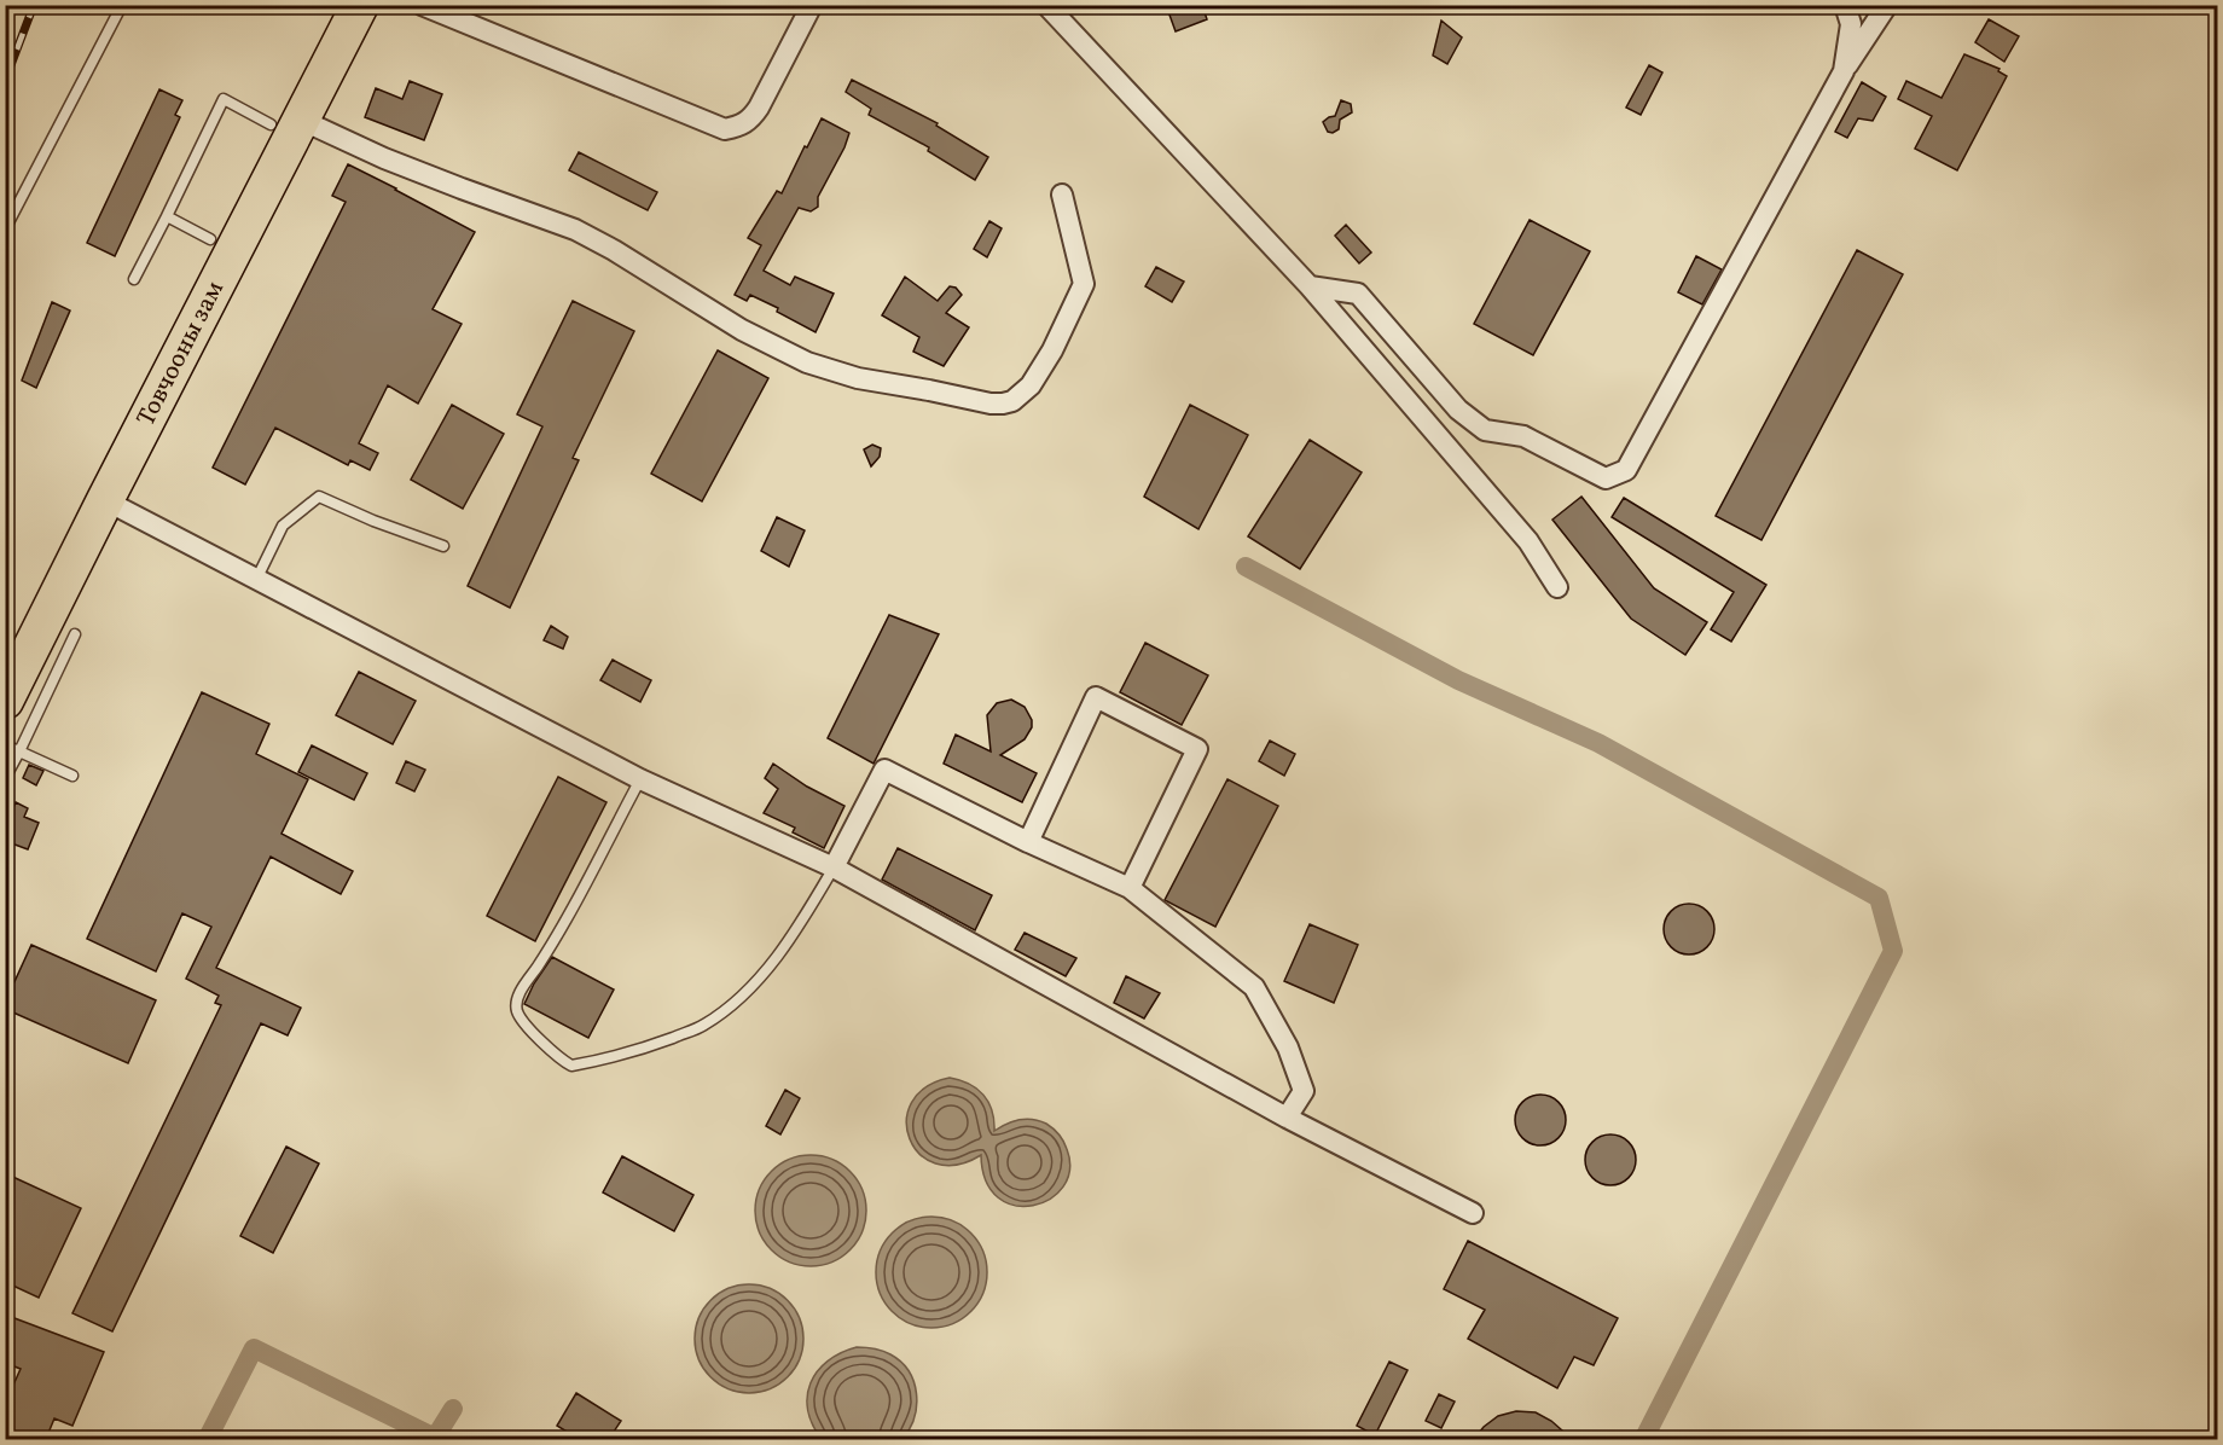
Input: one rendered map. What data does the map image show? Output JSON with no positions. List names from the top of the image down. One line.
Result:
{"streets":{"highway":["Товчооны зам"]}}
